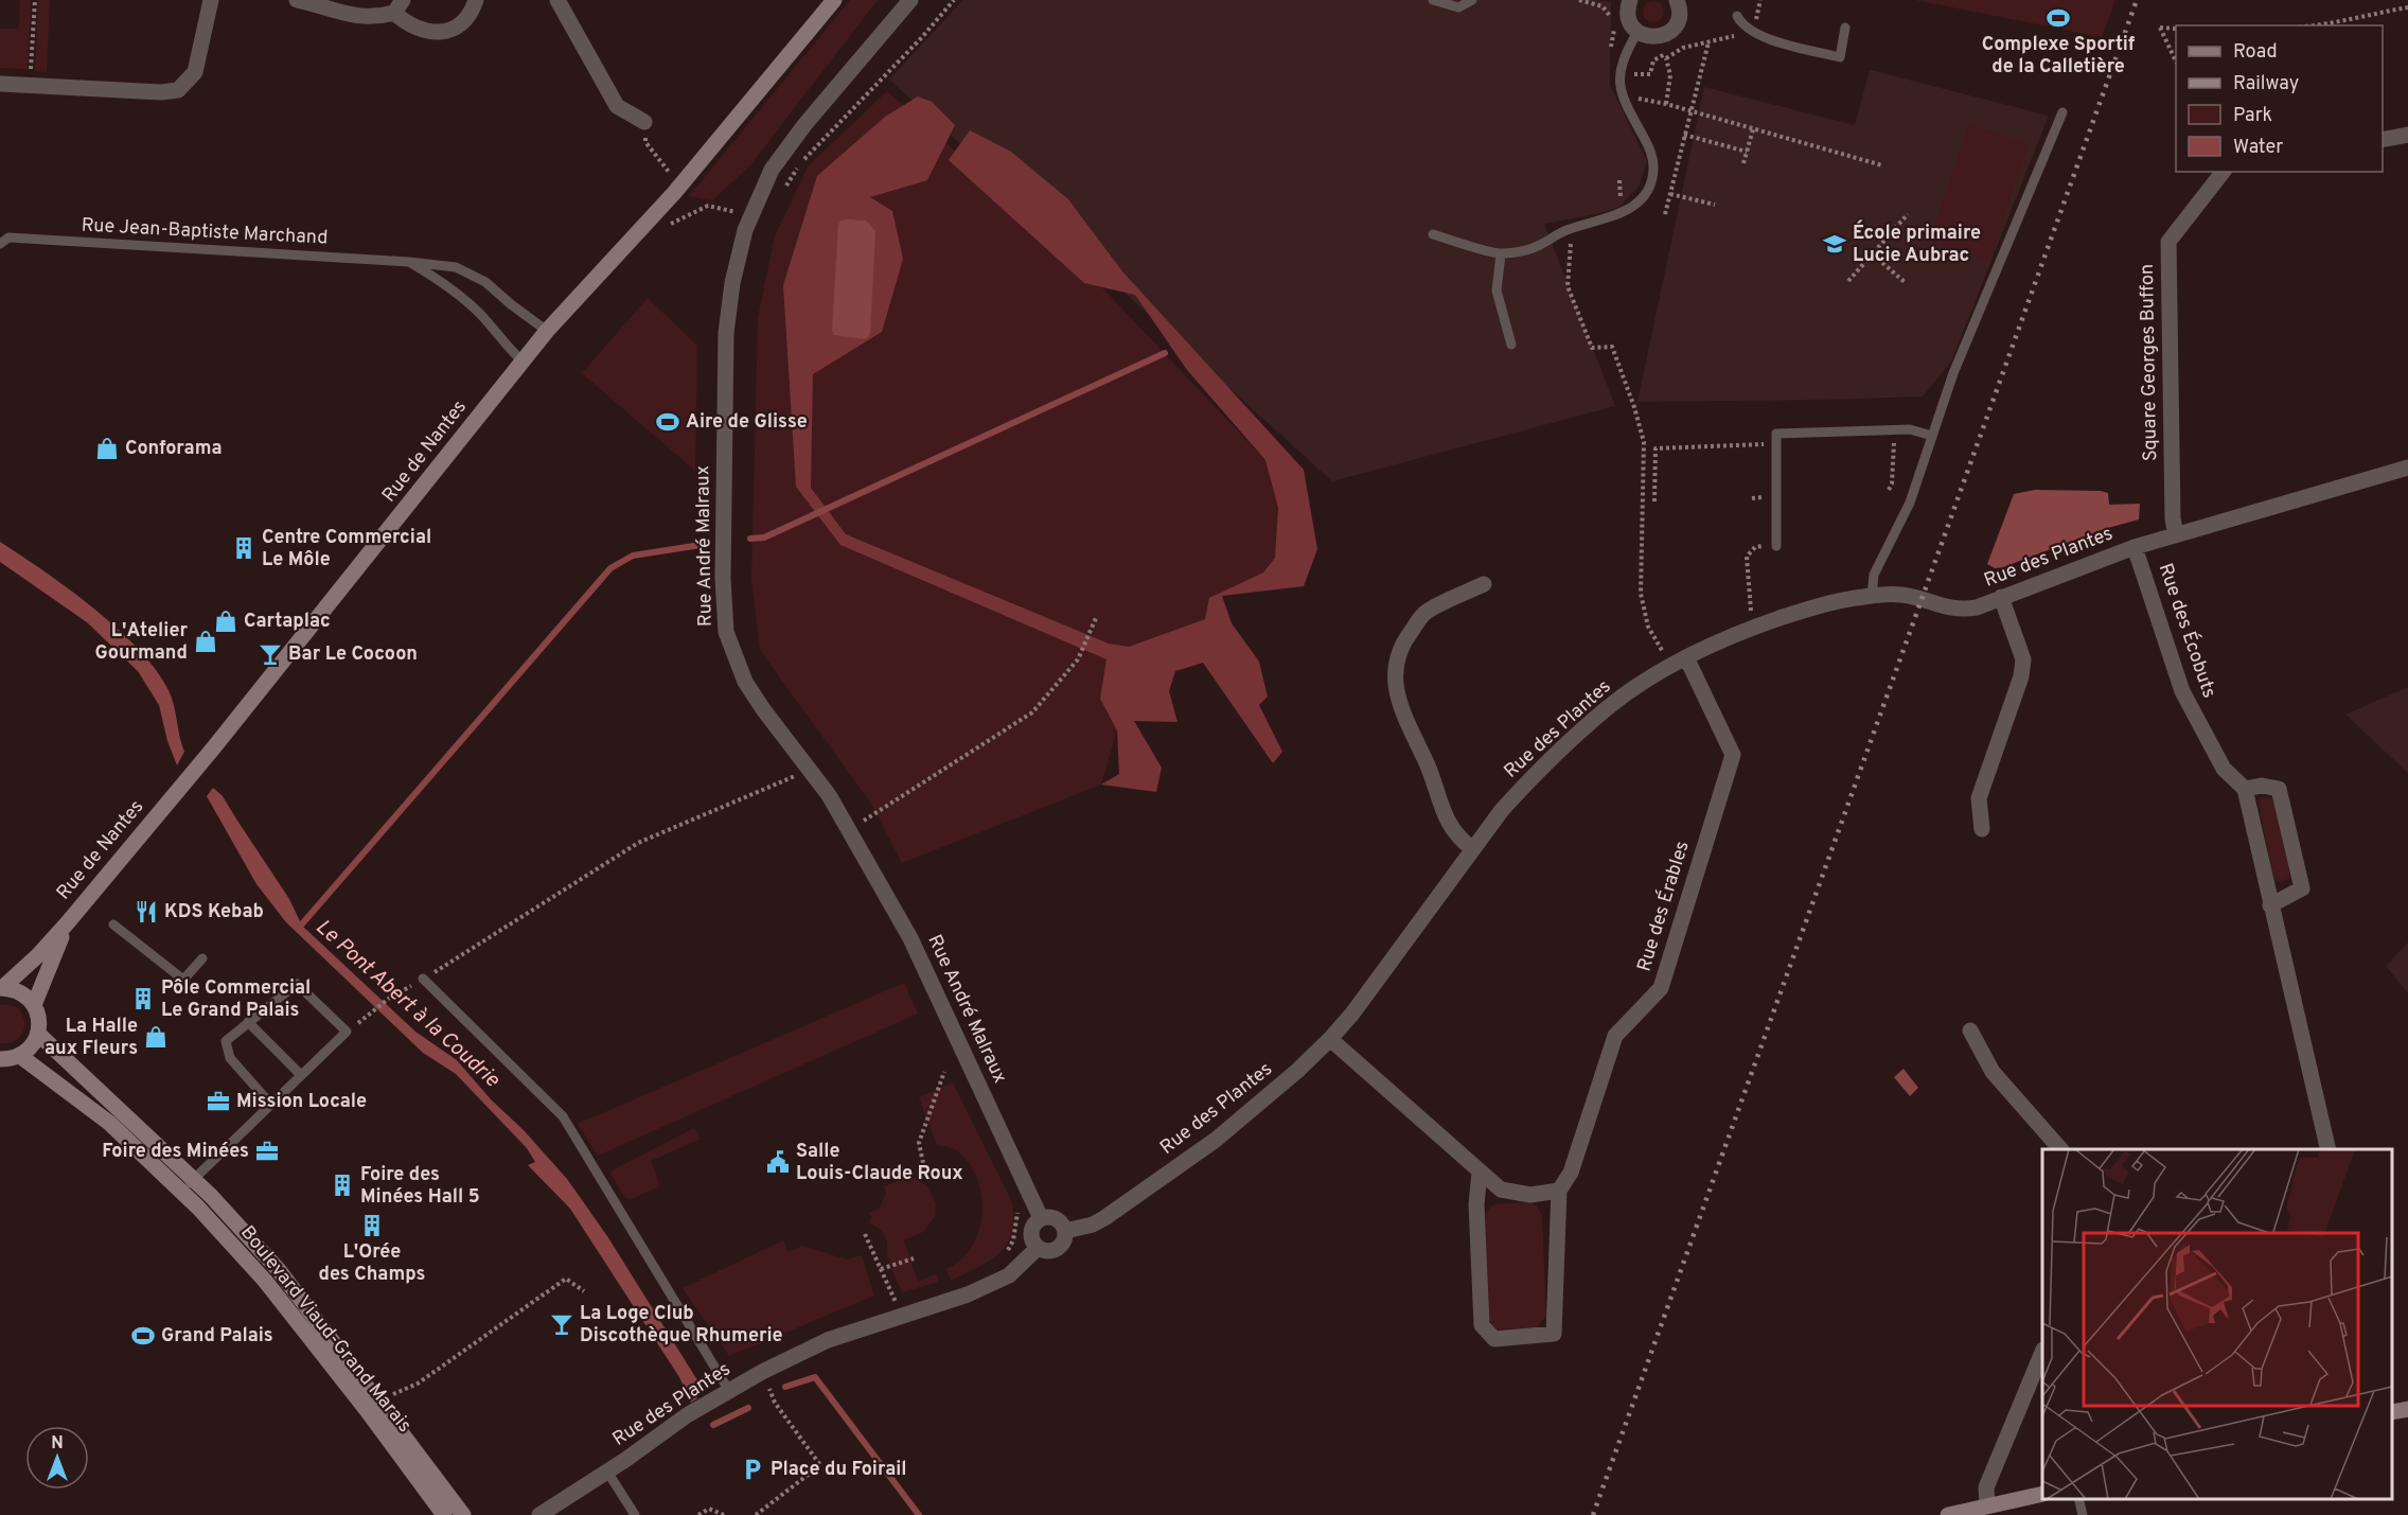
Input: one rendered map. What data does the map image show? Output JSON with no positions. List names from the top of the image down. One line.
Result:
{"streets":{"main road":["Rue de Nantes","Boulevard Viaud-Grand Marais"],"street":["Square Georges Buffon","Rue André Malraux","Rue des Plantes","Rue des Écobuts","Rue des Érables"],"lane":["Rue Jean-Baptiste Marchand"]},"crossings":[["Rue Jean-Baptiste Marchand","Rue de Nantes"],["Square Georges Buffon","Rue des Plantes"],["Rue André Malraux","Rue des Plantes"],["Rue des Plantes","Rue des Écobuts"],["Rue des Plantes","Rue des Érables"]],"water":["Le Pont Abert à la Coudrie"],"places":{"sports":["Complexe Sportif de la Calletière","Aire de Glisse","Grand Palais"],"school or university":["École primaire Lucie Aubrac"],"shop":["Conforama","Cartaplac","L'Atelier Gourmand","La Halle aux Fleurs"],"building":["Centre Commercial Le Môle","Pôle Commercial Le Grand Palais","Foire des Minées Hall 5","L'Orée des Champs"],"bar":["Bar Le Cocoon","La Loge Club Discothèque Rhumerie"],"restaurant":["KDS Kebab"],"office":["Mission Locale","Foire des Minées"],"public building":["Salle Louis-Claude Roux"],"parking":["Place du Foirail"]},"legend":["Road","Railway","Park","Water"],"north":"top"}
